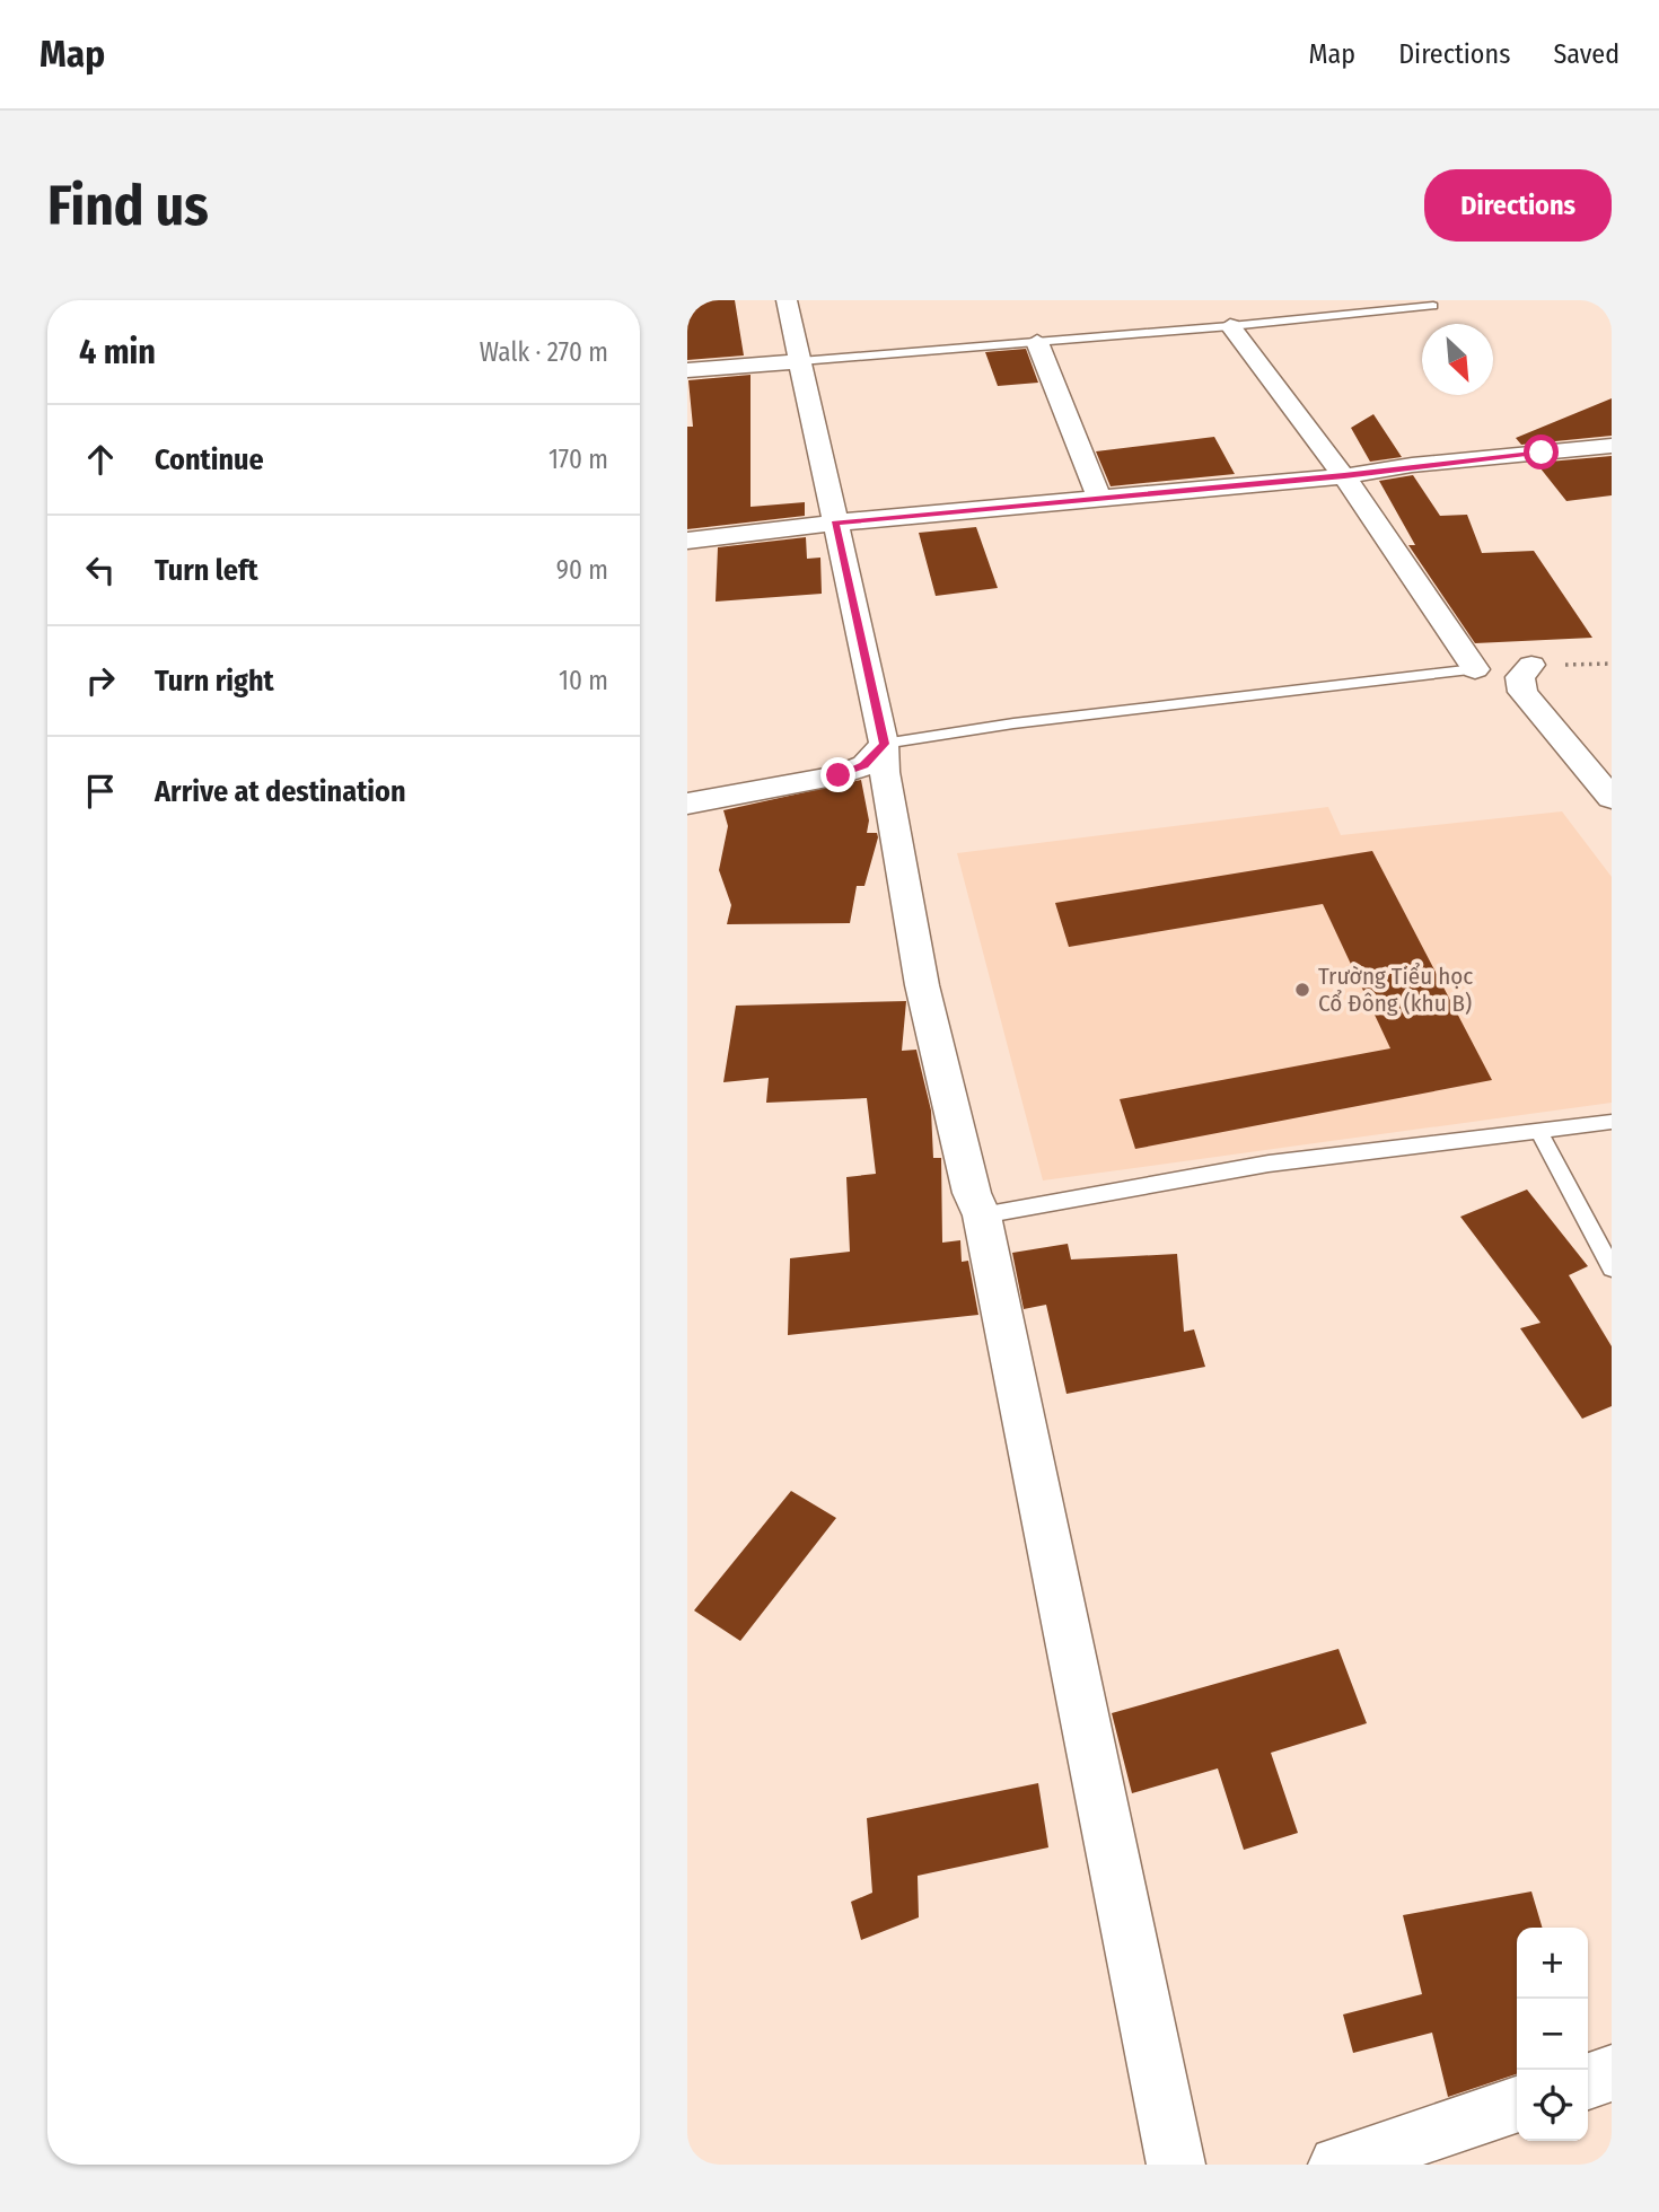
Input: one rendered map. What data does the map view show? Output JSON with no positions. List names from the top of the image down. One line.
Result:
{"places":["Trường Tiểu học Cổ Đông (khu B)"],"north":"bottom right","page":{"header":"Map","nav":["Map","Directions","Saved"],"buttons":"Directions","title":"Find us","heading":["4 min","Walk · 270 m"],"list":[["Continue","170 m"],["Turn left","90 m"],["Turn right","10 m"],"Arrive at destination"],"map_buttons":["+","−"]}}
